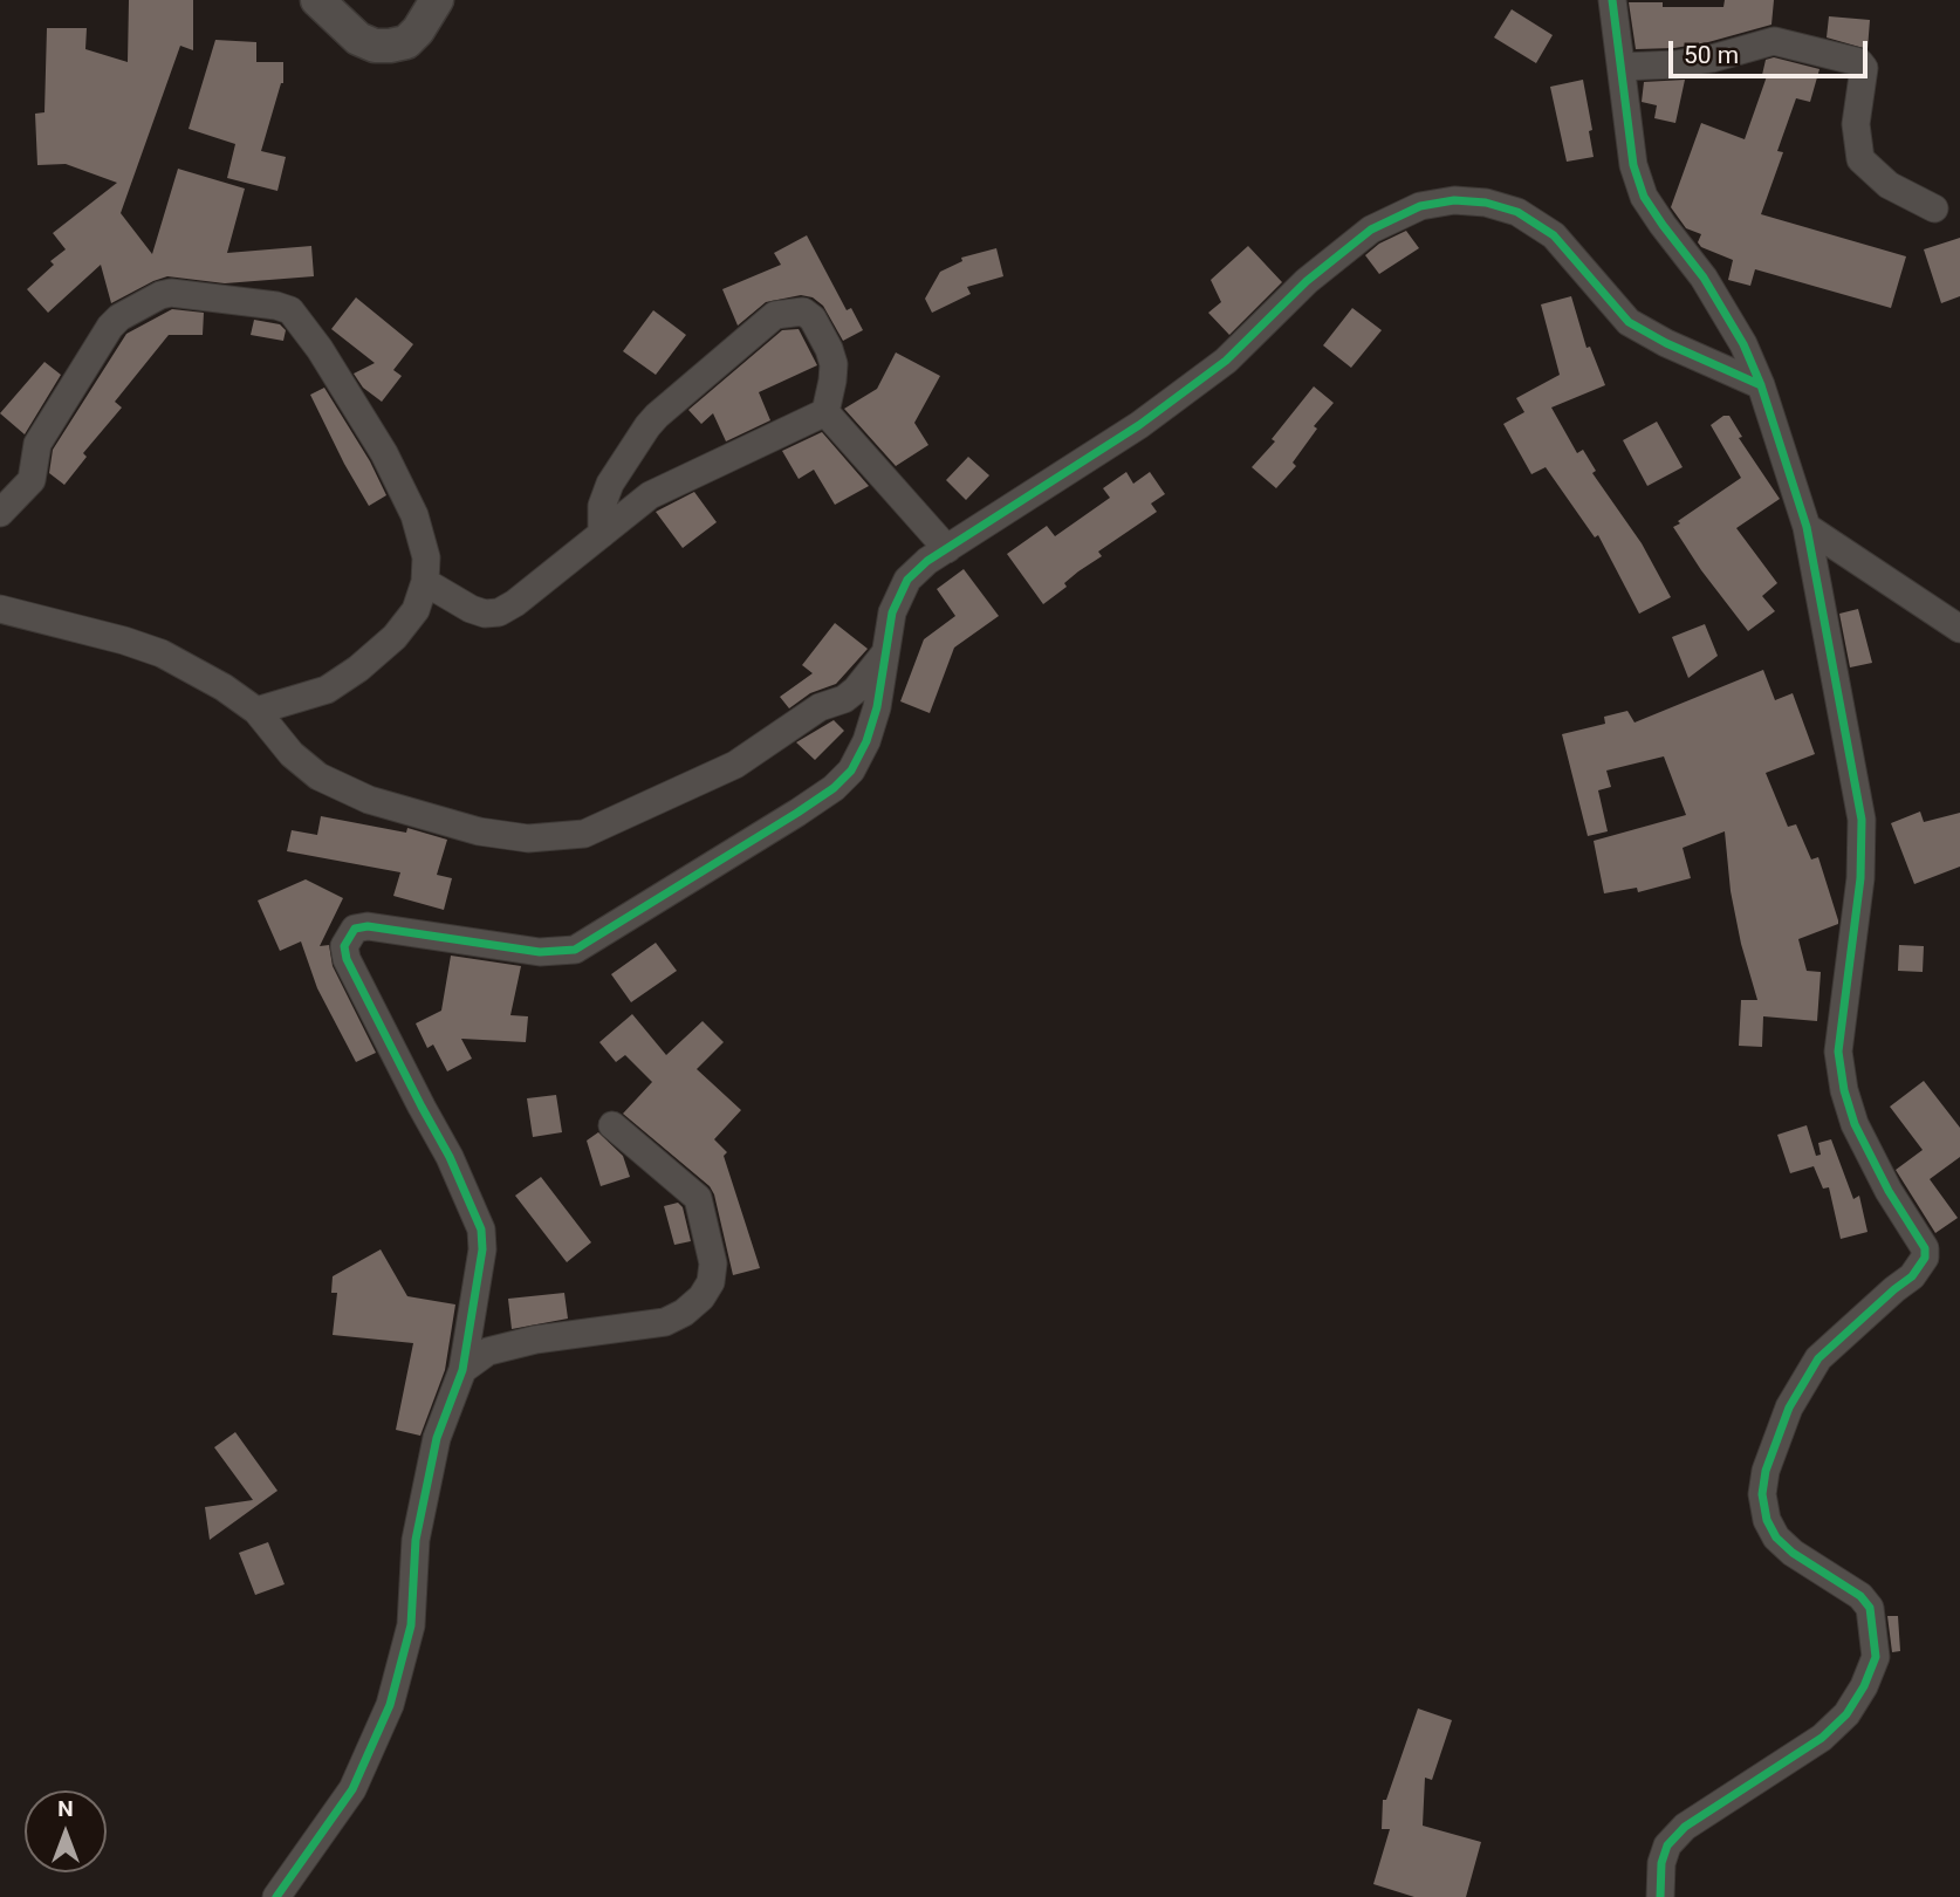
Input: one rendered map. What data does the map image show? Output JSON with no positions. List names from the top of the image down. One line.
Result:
{"scale_bar":"50 m","north":"top"}
